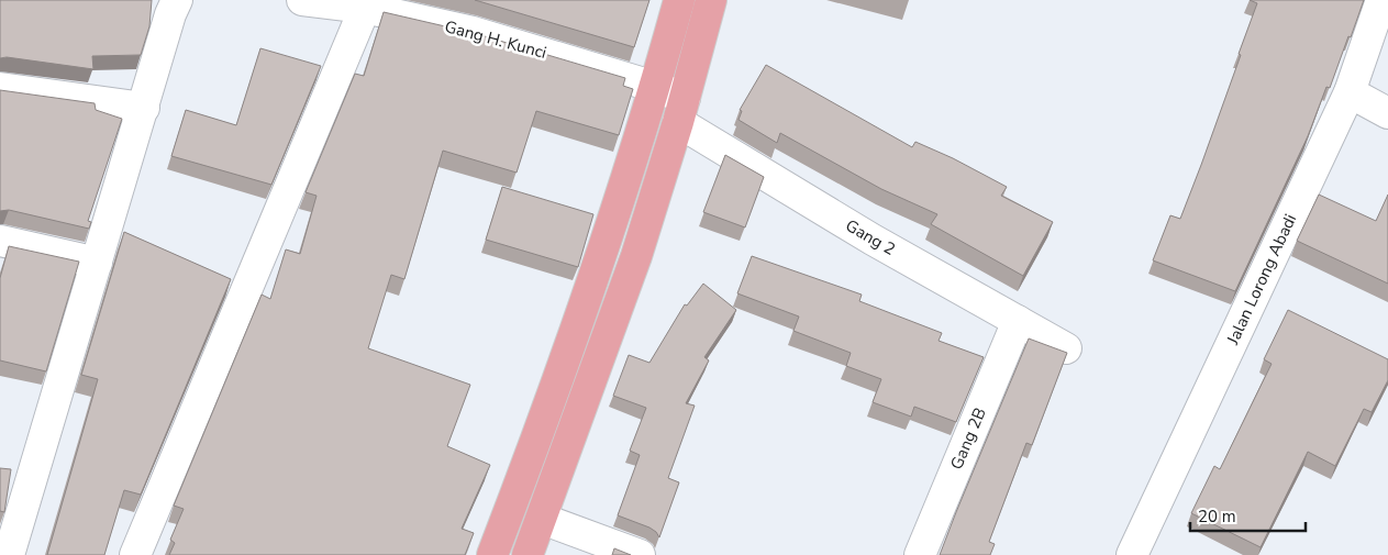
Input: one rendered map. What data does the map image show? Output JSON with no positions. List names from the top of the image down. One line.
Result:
{"streets":{"street":["Gang H. Kunci","Gang 2","Jalan Lorong Abadi","Gang 2B"]},"crossings":[["Gang H. Kunci","Gang 2"],["Gang 2","Gang 2B"]],"scale_bar":"20 m"}
